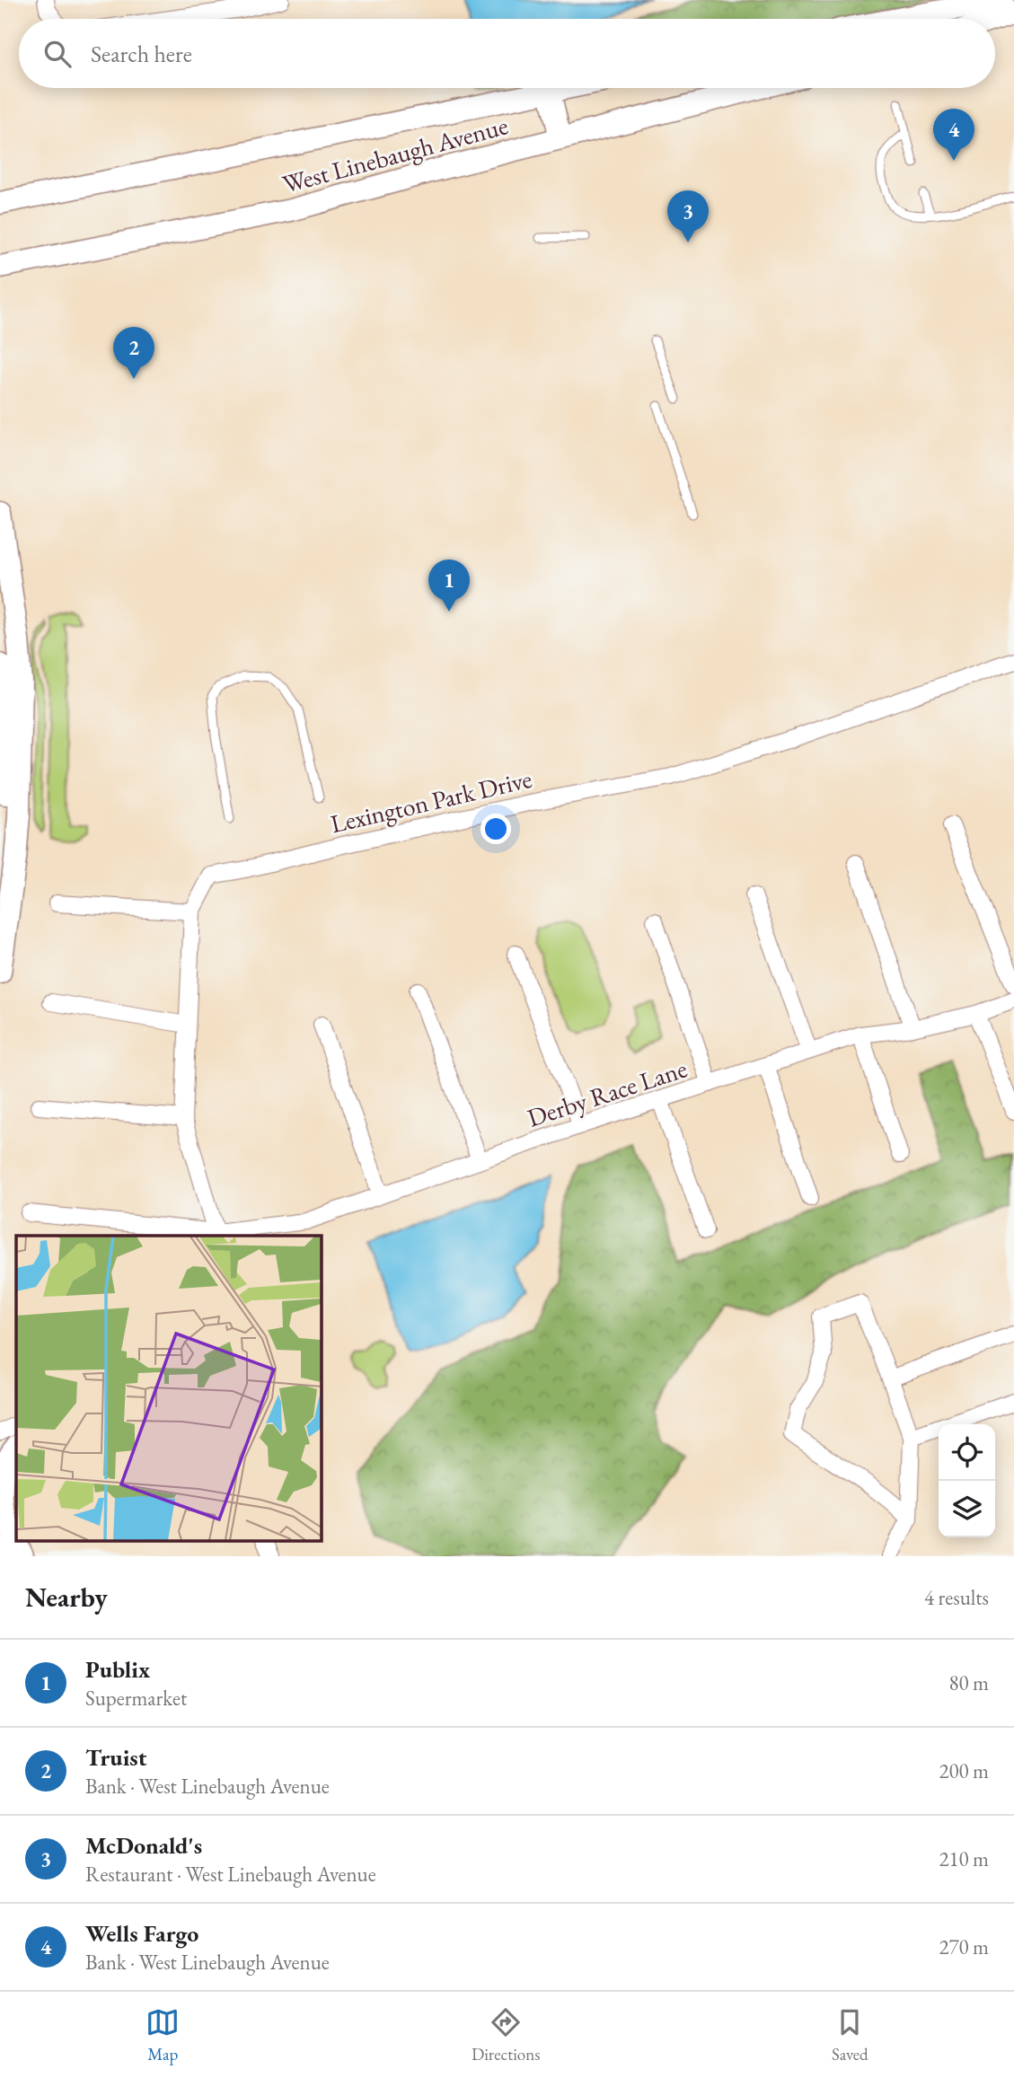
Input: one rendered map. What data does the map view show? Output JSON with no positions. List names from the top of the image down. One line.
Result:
{"streets":{"main road":["West Linebaugh Avenue"],"street":["Lexington Park Drive","Derby Race Lane"]},"crossings":[["Lexington Park Drive","Derby Race Lane"]],"page":{"search":"Search here","pins":["4","3","2","1"],"heading":["Nearby","4 results"],"list":[{"mark":"1","name":"Publix","note":"Supermarket","value":"80 m"},{"mark":"2","name":"Truist","note":"Bank · West Linebaugh Avenue","value":"200 m"},{"mark":"3","name":"McDonald's","note":"Restaurant · West Linebaugh Avenue","value":"210 m"},{"mark":"4","name":"Wells Fargo","note":"Bank · West Linebaugh Avenue","value":"270 m"}],"nav":["Map","Directions","Saved"]}}
